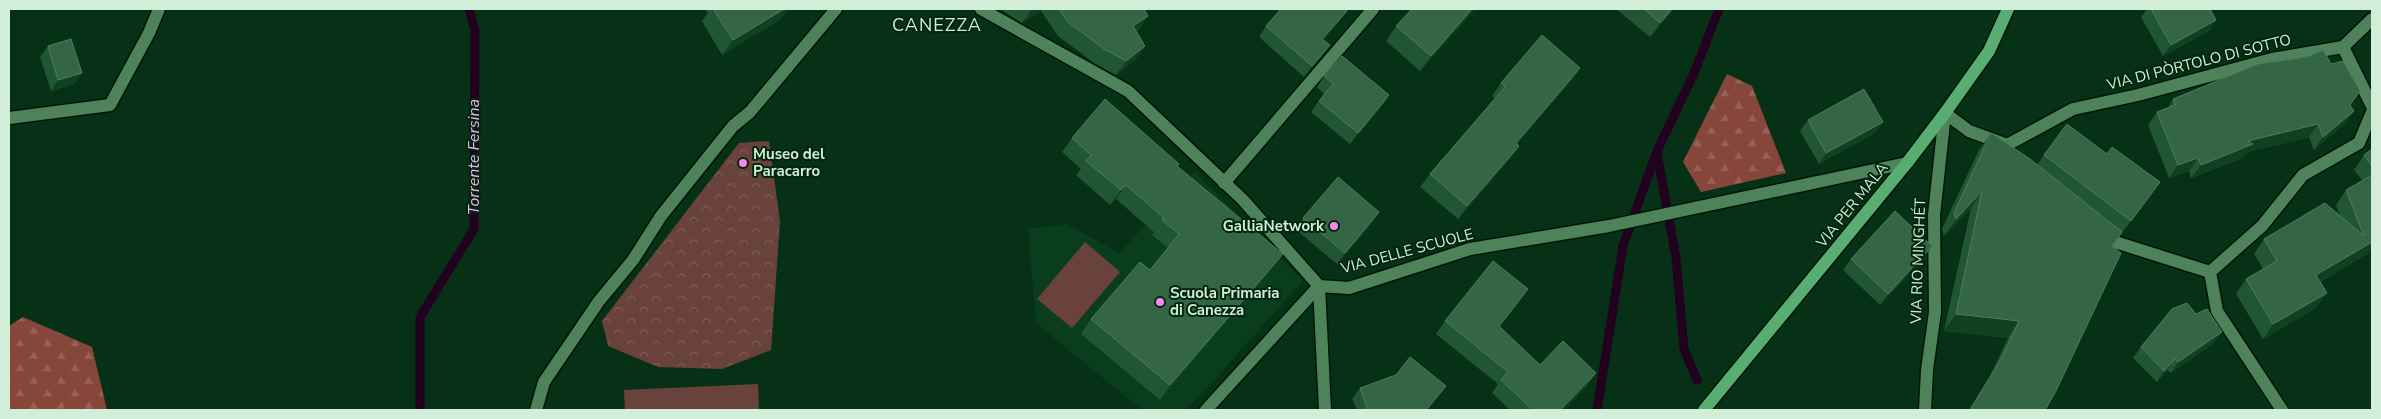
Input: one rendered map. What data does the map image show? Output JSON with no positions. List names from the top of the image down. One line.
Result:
{"streets":{"main road":["VIA PER MALA"],"street":["VIA DI PÒRTOLO DI SOTTO","VIA DELLE SCUOLE","VIA RIO MINGHÉT"]},"crossings":[["VIA PER MALA","VIA DELLE SCUOLE"],["VIA PER MALA","VIA RIO MINGHÉT"]],"districts":["CANEZZA"],"water":["Torrente Fersina"],"places":["Museo del Paracarro","GalliaNetwork","Scuola Primaria di Canezza"]}
